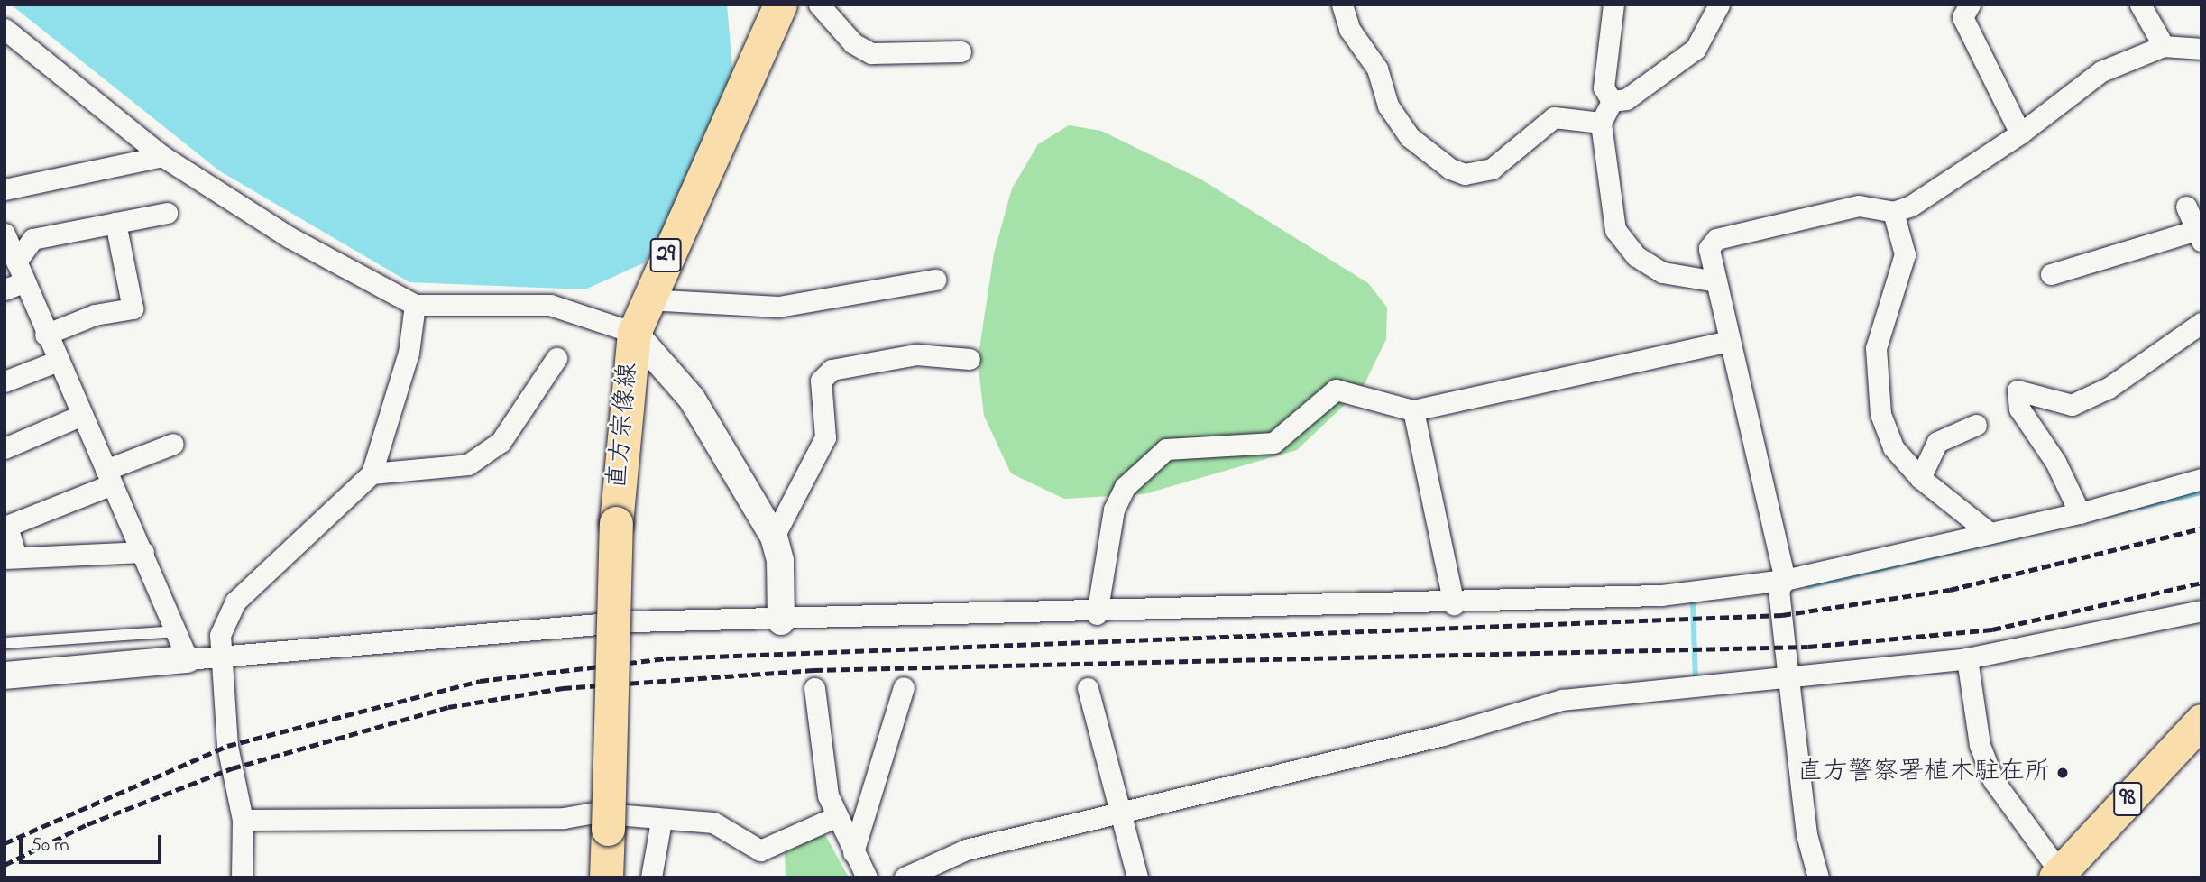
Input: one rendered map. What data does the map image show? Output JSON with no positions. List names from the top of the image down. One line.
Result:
{"streets":{"main road":["29","直方宗像線","98"]},"places":["直方警察署植木駐在所"],"scale_bar":"50 m"}
